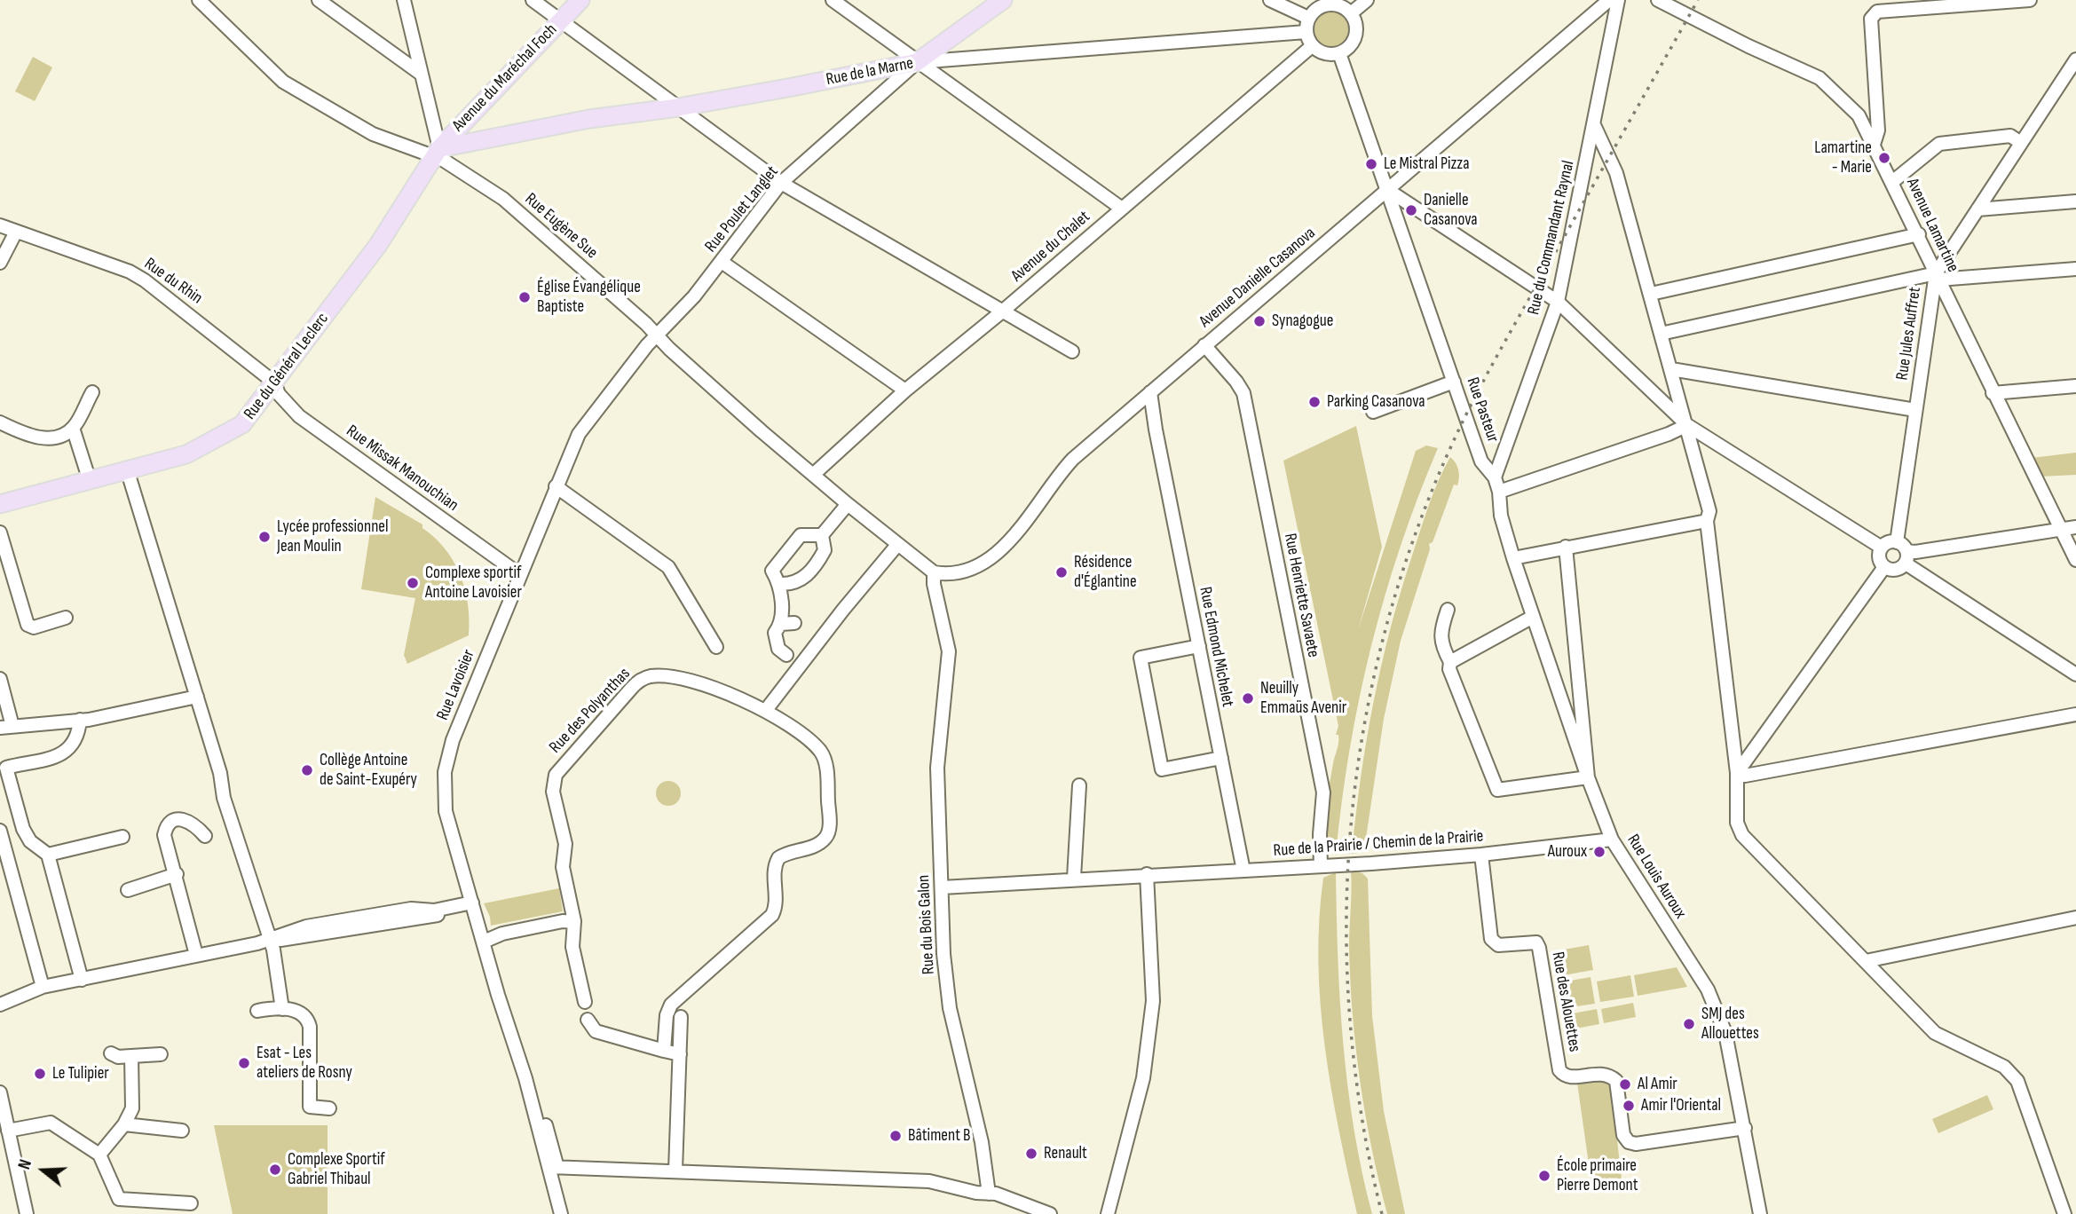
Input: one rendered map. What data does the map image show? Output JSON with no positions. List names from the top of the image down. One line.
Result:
{"streets":{"main road":["Rue de la Marne","Avenue du Maréchal Foch","Rue du Général Leclerc"],"street":["Rue Poulet Langlet","Avenue Lamartine","Rue Eugène Sue","Rue du Commandant Raynal","Avenue du Chalet","Avenue Danielle Casanova","Rue du Rhin","Rue Jules Auffret","Rue Pasteur","Rue Missak Manouchian","Rue Henriette Savaete","Rue Edmond Michelet","Rue Lavoisier","Rue des Polyanthas","Rue de la Prairie / Chemin de la Prairie","Rue Louis Auroux","Rue du Bois Galon","Rue des Alouettes"]},"crossings":[["Rue de la Marne","Avenue du Maréchal Foch"],["Rue de la Marne","Rue Poulet Langlet"],["Rue de la Marne","Rue Eugène Sue"],["Rue de la Marne","Avenue du Chalet"],["Rue de la Marne","Rue du Général Leclerc"],["Rue de la Marne","Rue Pasteur"],["Avenue du Maréchal Foch","Rue Eugène Sue"],["Avenue du Maréchal Foch","Rue du Général Leclerc"],["Rue Poulet Langlet","Rue Eugène Sue"],["Rue Poulet Langlet","Rue Lavoisier"],["Avenue Lamartine","Rue Jules Auffret"],["Rue Eugène Sue","Avenue du Chalet"],["Rue Eugène Sue","Avenue Danielle Casanova"],["Rue Eugène Sue","Rue du Général Leclerc"],["Rue Eugène Sue","Rue Lavoisier"],["Rue Eugène Sue","Rue du Bois Galon"],["Rue du Commandant Raynal","Rue Pasteur"],["Avenue du Chalet","Rue Pasteur"],["Avenue Danielle Casanova","Rue Pasteur"],["Avenue Danielle Casanova","Rue Henriette Savaete"],["Avenue Danielle Casanova","Rue Edmond Michelet"],["Avenue Danielle Casanova","Rue du Bois Galon"],["Rue du Rhin","Rue du Général Leclerc"],["Rue du Rhin","Rue Missak Manouchian"],["Rue du Général Leclerc","Rue Missak Manouchian"],["Rue Pasteur","Rue Louis Auroux"],["Rue Missak Manouchian","Rue Lavoisier"],["Rue Henriette Savaete","Rue de la Prairie / Chemin de la Prairie"],["Rue Edmond Michelet","Rue de la Prairie / Chemin de la Prairie"],["Rue de la Prairie / Chemin de la Prairie","Rue Louis Auroux"],["Rue de la Prairie / Chemin de la Prairie","Rue du Bois Galon"],["Rue de la Prairie / Chemin de la Prairie","Rue des Alouettes"],["Rue Louis Auroux","Rue des Alouettes"]],"places":["Lamartine - Marie","Le Mistral Pizza","Danielle Casanova","Église Évangélique Baptiste","Synagogue","Parking Casanova","Lycée professionnel Jean Moulin","Résidence d'Églantine","Complexe sportif Antoine Lavoisier","Neuilly Emmaüs Avenir","Collège Antoine de Saint-Exupéry","Auroux","SMJ des Allouettes","Esat - Les ateliers de Rosny","Le Tulipier","Al Amir","Amir l'Oriental","Bâtiment B","Renault","Complexe Sportif Gabriel Thibaul","École primaire Pierre Demont"],"north":"left"}
